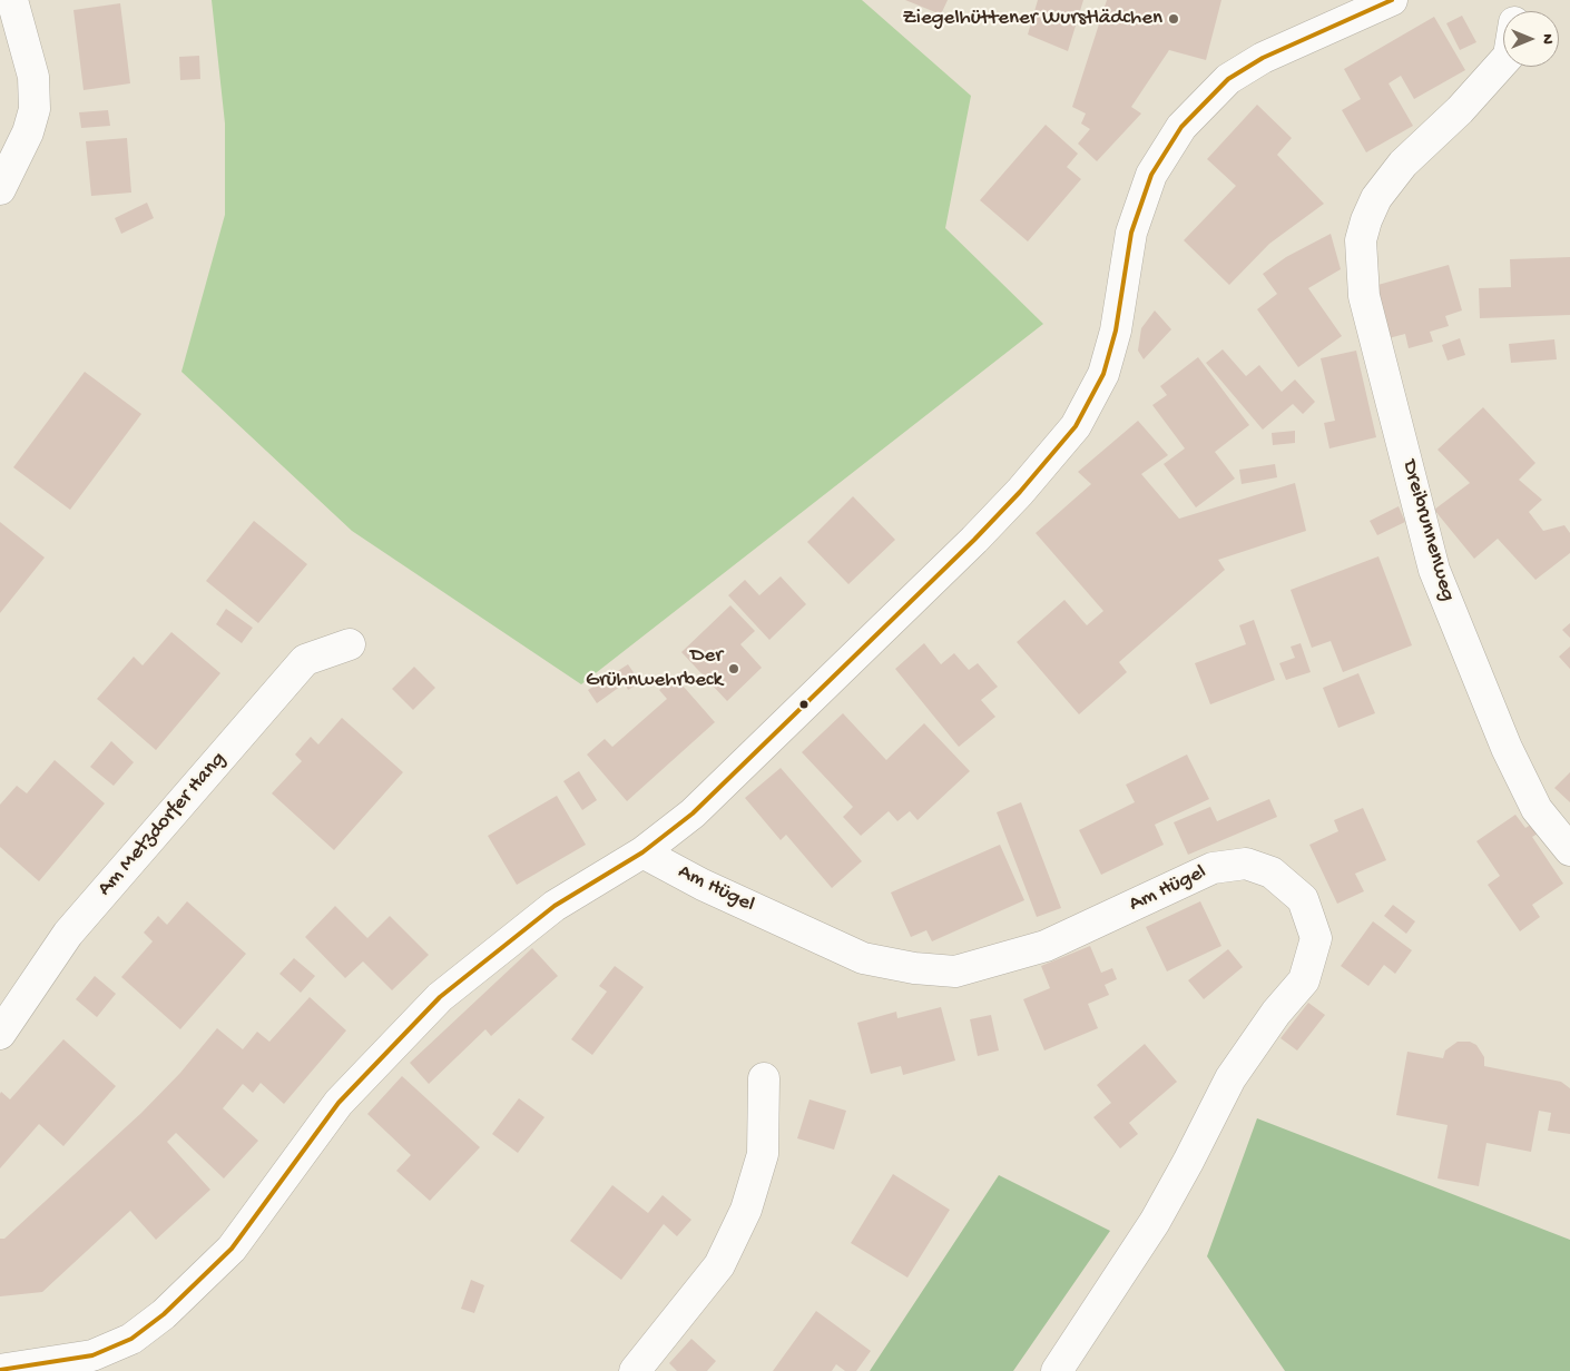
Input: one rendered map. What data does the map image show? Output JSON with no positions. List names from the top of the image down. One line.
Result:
{"streets":{"street":["Dreibrunnenweg","Am Metzdorfer Hang","Am Hügel"]},"places":["Ziegelhüttener Wurstlädchen","Der Grühnwehrbeck"],"north":"right"}
